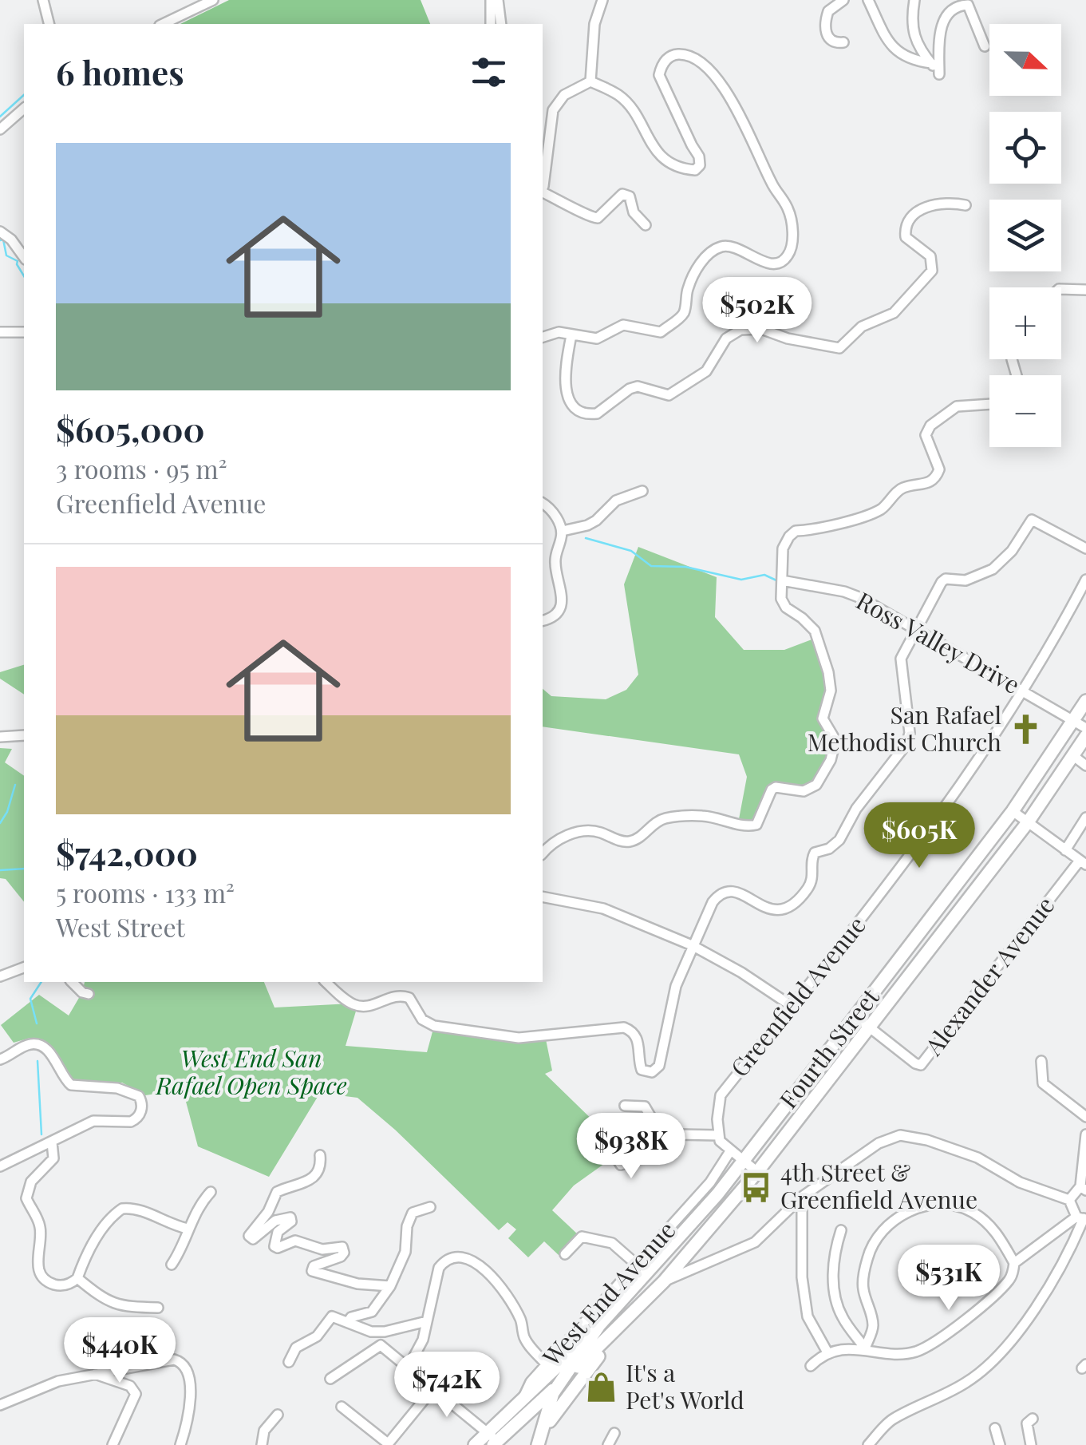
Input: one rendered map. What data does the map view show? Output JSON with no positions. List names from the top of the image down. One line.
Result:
{"streets":{"main road":["Fourth Street"],"street":["Ross Valley Drive","Alexander Avenue","Greenfield Avenue","West End Avenue"]},"crossings":[["Ross Valley Drive","Greenfield Avenue"],["Ross Valley Drive","Fourth Street"],["Alexander Avenue","Fourth Street"]],"parks":["West End San Rafael Open Space"],"places":{"church":["San Rafael Methodist Church"],"bus stop":["4th Street & Greenfield Avenue"],"shop":["It's a Pet's World"]},"north":"right","page":{"map_buttons":["+","−"],"heading":"6 homes","list":[{"name":"$605,000","note":"3 rooms · 95 m² · Greenfield Avenue"},{"name":"$742,000","note":"5 rooms · 133 m² · West Street"}],"price":["$502K","$605K","$938K","$531K","$440K","$742K"]}}
